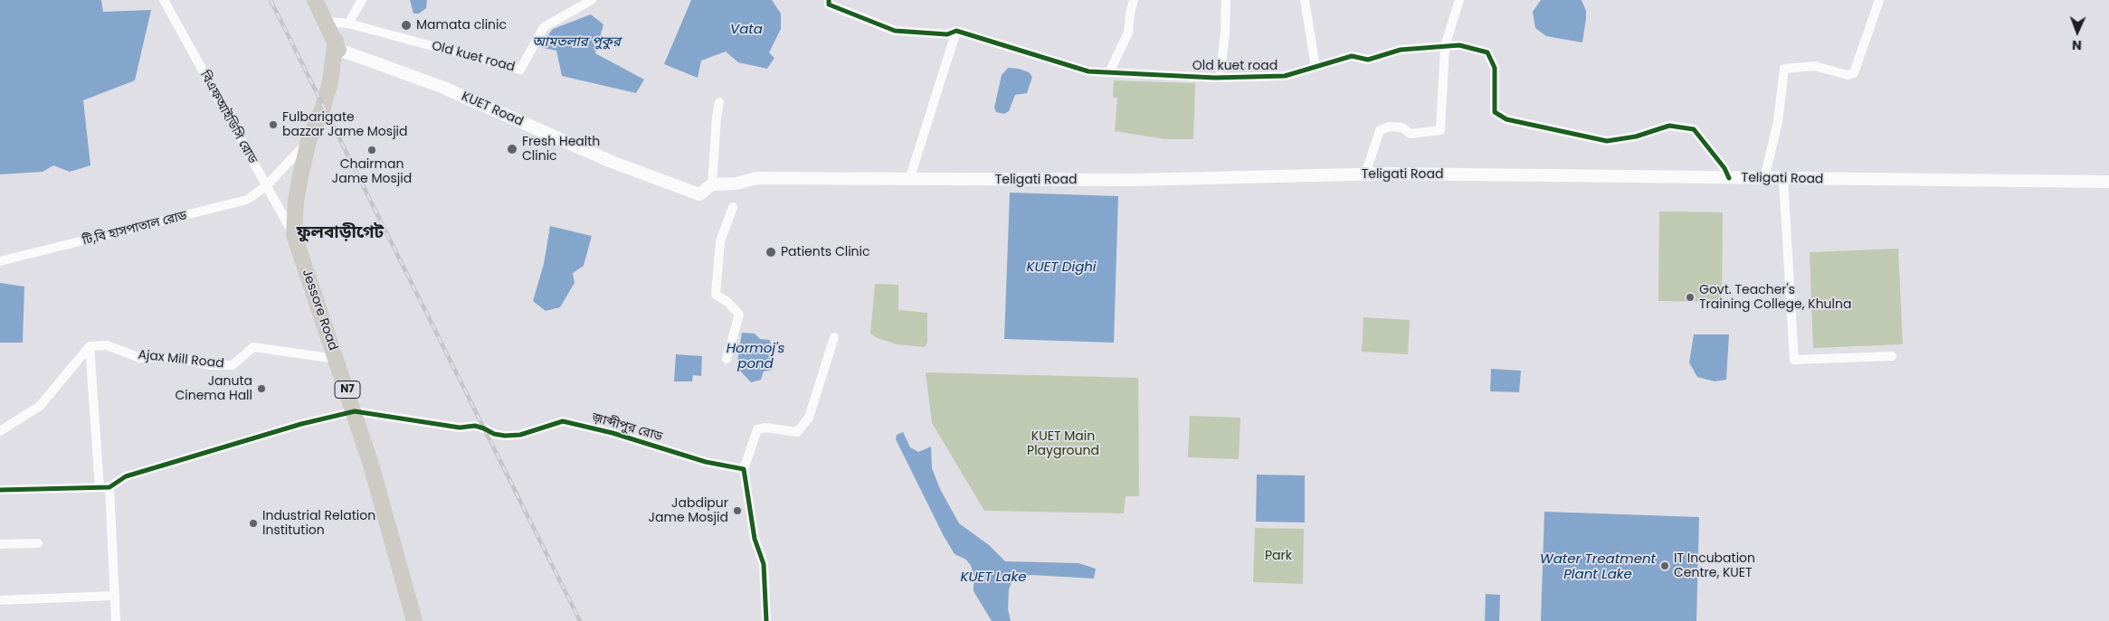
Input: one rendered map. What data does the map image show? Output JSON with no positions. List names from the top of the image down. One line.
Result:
{"streets":{"highway":["Jessore Road","N7"],"main road":["KUET Road","Teligati Road"],"street":["Old kuet road","বিএফআইডিসি রোড","টি,বি হাসপাতাল রোড","Ajax Mill Road","জ়াব্দীপুর রোড"]},"crossings":[["Old kuet road","Teligati Road"],["Old kuet road","N7"],["KUET Road","Teligati Road"],["KUET Road","N7"],["বিএফআইডিসি রোড","টি,বি হাসপাতাল রোড"],["বিএফআইডিসি রোড","Jessore Road"],["টি,বি হাসপাতাল রোড","Jessore Road"],["টি,বি হাসপাতাল রোড","N7"],["Jessore Road","Ajax Mill Road"],["Jessore Road","N7"],["Jessore Road","জ়াব্দীপুর রোড"]],"districts":["ফুলবাড়ীগেট"],"water":["Vata","আমতলার পুকুর","KUET Dighi","Hormoj's pond","Water Treatment Plant Lake","KUET Lake"],"parks":["KUET Main Playground","Park"],"places":["Mamata clinic","Fulbarigate bazzar Jame Mosjid","Fresh Health Clinic","Chairman Jame Mosjid","Patients Clinic","Govt. Teacher's Training College, Khulna","Januta Cinema Hall","Jabdipur Jame Mosjid","Industrial Relation Institution","IT Incubation Centre, KUET"],"north":"bottom"}
